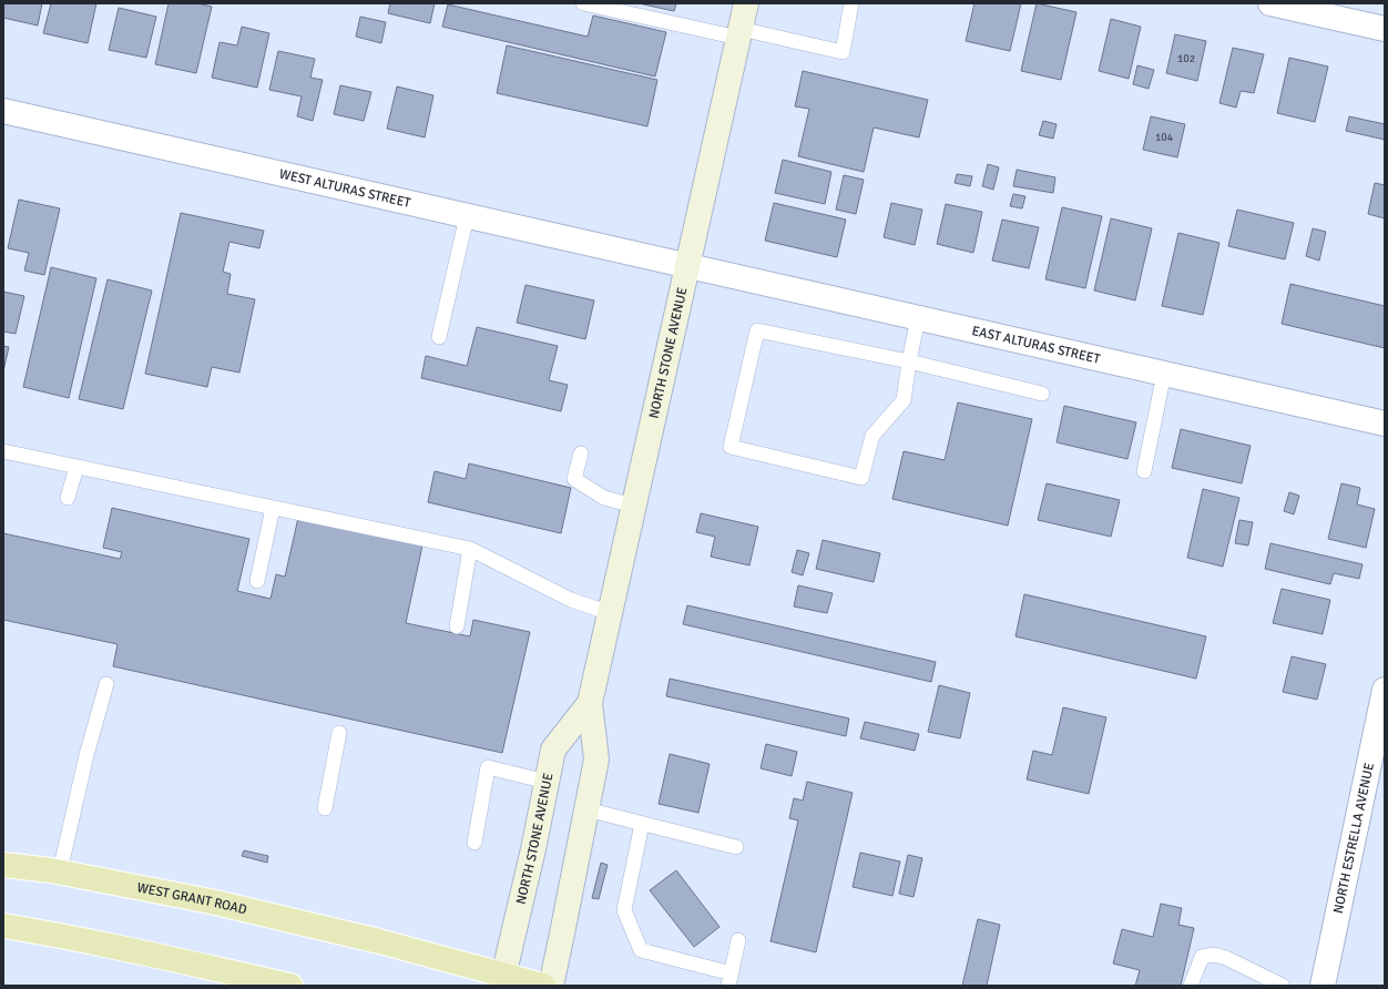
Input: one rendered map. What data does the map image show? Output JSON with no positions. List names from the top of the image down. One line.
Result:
{"streets":{"main road":["NORTH STONE AVENUE","WEST GRANT ROAD"],"street":["WEST ALTURAS STREET","EAST ALTURAS STREET","NORTH ESTRELLA AVENUE"]},"crossings":[["WEST ALTURAS STREET","EAST ALTURAS STREET"],["WEST ALTURAS STREET","NORTH STONE AVENUE"],["EAST ALTURAS STREET","NORTH STONE AVENUE"],["NORTH STONE AVENUE","WEST GRANT ROAD"]],"house_numbers":["102","104"]}
